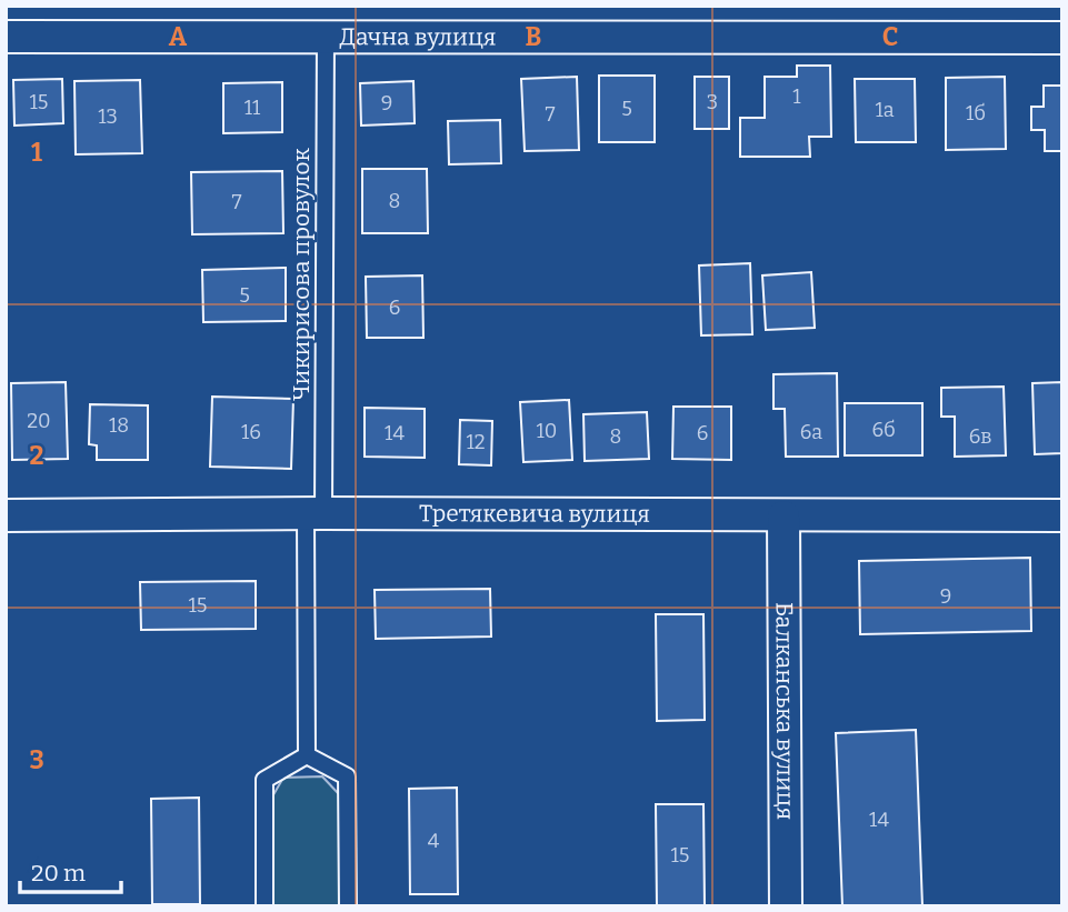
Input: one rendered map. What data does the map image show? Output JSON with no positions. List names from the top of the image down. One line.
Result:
{"streets":{"street":["Дачна вулиця","Третякевича вулиця","Балканська вулиця"],"lane":["Чикирисова провулок"]},"crossings":[["Дачна вулиця","Чикирисова провулок"],["Чикирисова провулок","Третякевича вулиця"],["Третякевича вулиця","Балканська вулиця"]],"house_numbers":["1","15","3","9","11","5","1а","1б","7","13","8","7","5","6","20","18","6б","10","16","6а","14","6","8","6в","12","9","15","14","4","15"],"scale_bar":"20 m","grid":{"columns":["A","B","C"],"rows":["1","2","3"]}}
